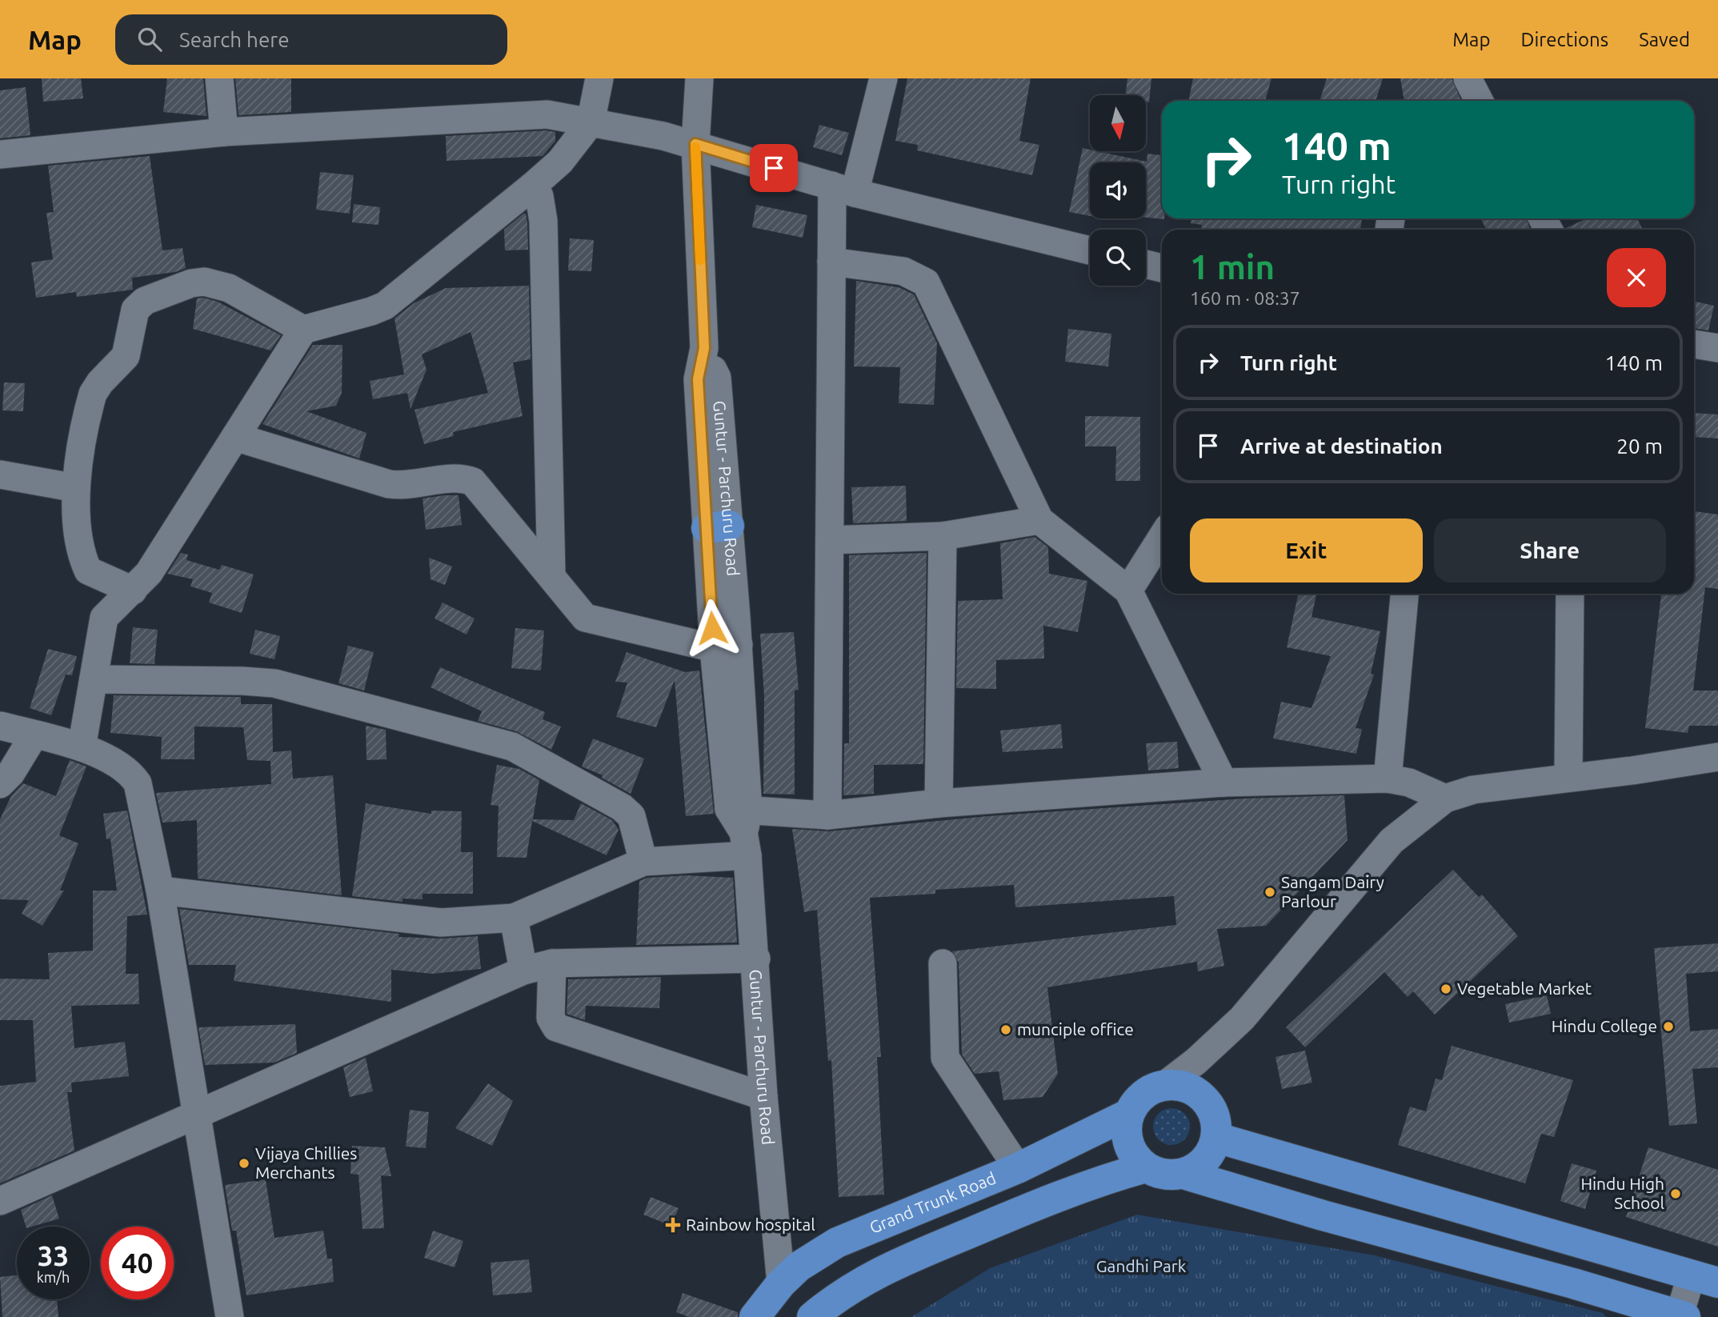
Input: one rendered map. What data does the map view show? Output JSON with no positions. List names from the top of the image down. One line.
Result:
{"streets":{"main road":["Grand Trunk Road"],"street":["Guntur - Parchuru Road"]},"crossings":[["Guntur - Parchuru Road","Grand Trunk Road"]],"parks":["Gandhi Park"],"places":{"other":["Sangam Dairy Parlour","Vegetable Market","Hindu College","munciple office","Vijaya Chillies Merchants","Hindu High School"],"health":["Rainbow hospital"]},"north":"bottom","page":{"header":"Map","search":"Search here","nav":["Map","Directions","Saved"],"turn":["140 m","Turn right"],"heading":["1 min","160 m · 08:37"],"list":[{"name":"Turn right","value":"140 m"},{"name":"Arrive at destination","value":"20 m"}],"buttons":["Exit","Share"],"speed":"33 km/h","limit":"40"}}
